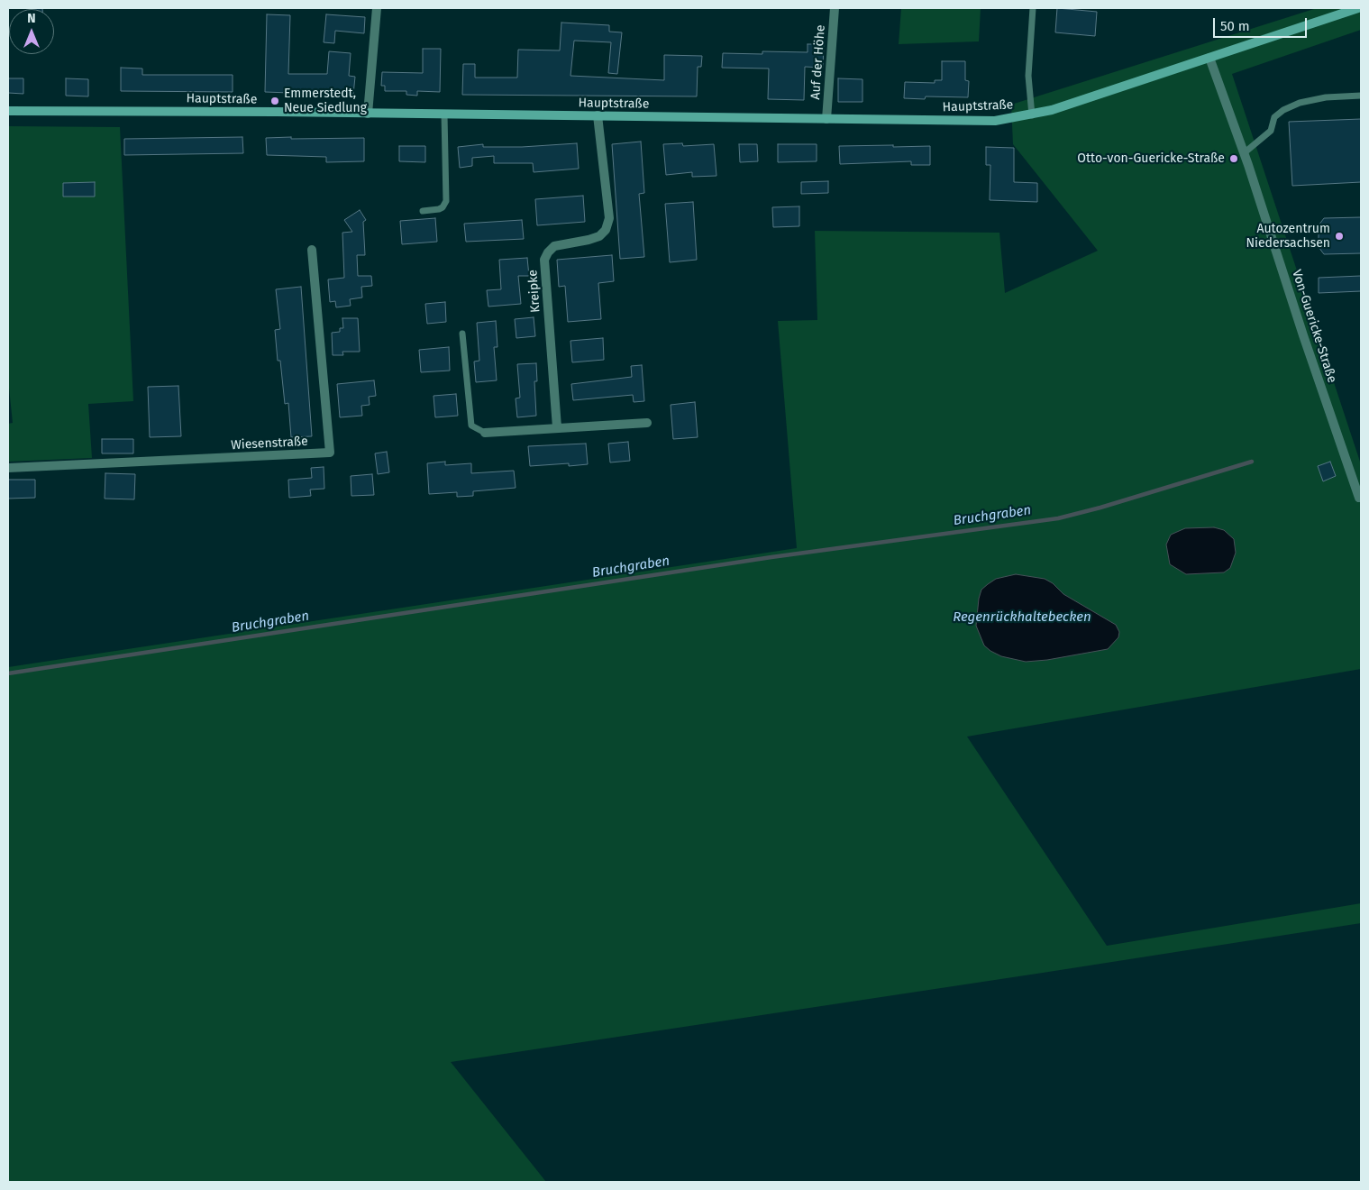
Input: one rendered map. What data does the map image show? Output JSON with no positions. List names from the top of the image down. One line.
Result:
{"streets":{"main road":["Hauptstraße"],"street":["Auf der Höhe","Kreipke","Von-Guericke-Straße","Wiesenstraße"]},"crossings":[["Auf der Höhe","Hauptstraße"],["Hauptstraße","Kreipke"],["Hauptstraße","Von-Guericke-Straße"]],"water":["Bruchgraben","Regenrückhaltebecken"],"places":["Emmerstedt, Neue Siedlung","Otto-von-Guericke-Straße","Autozentrum Niedersachsen"],"scale_bar":"50 m","north":"top"}
